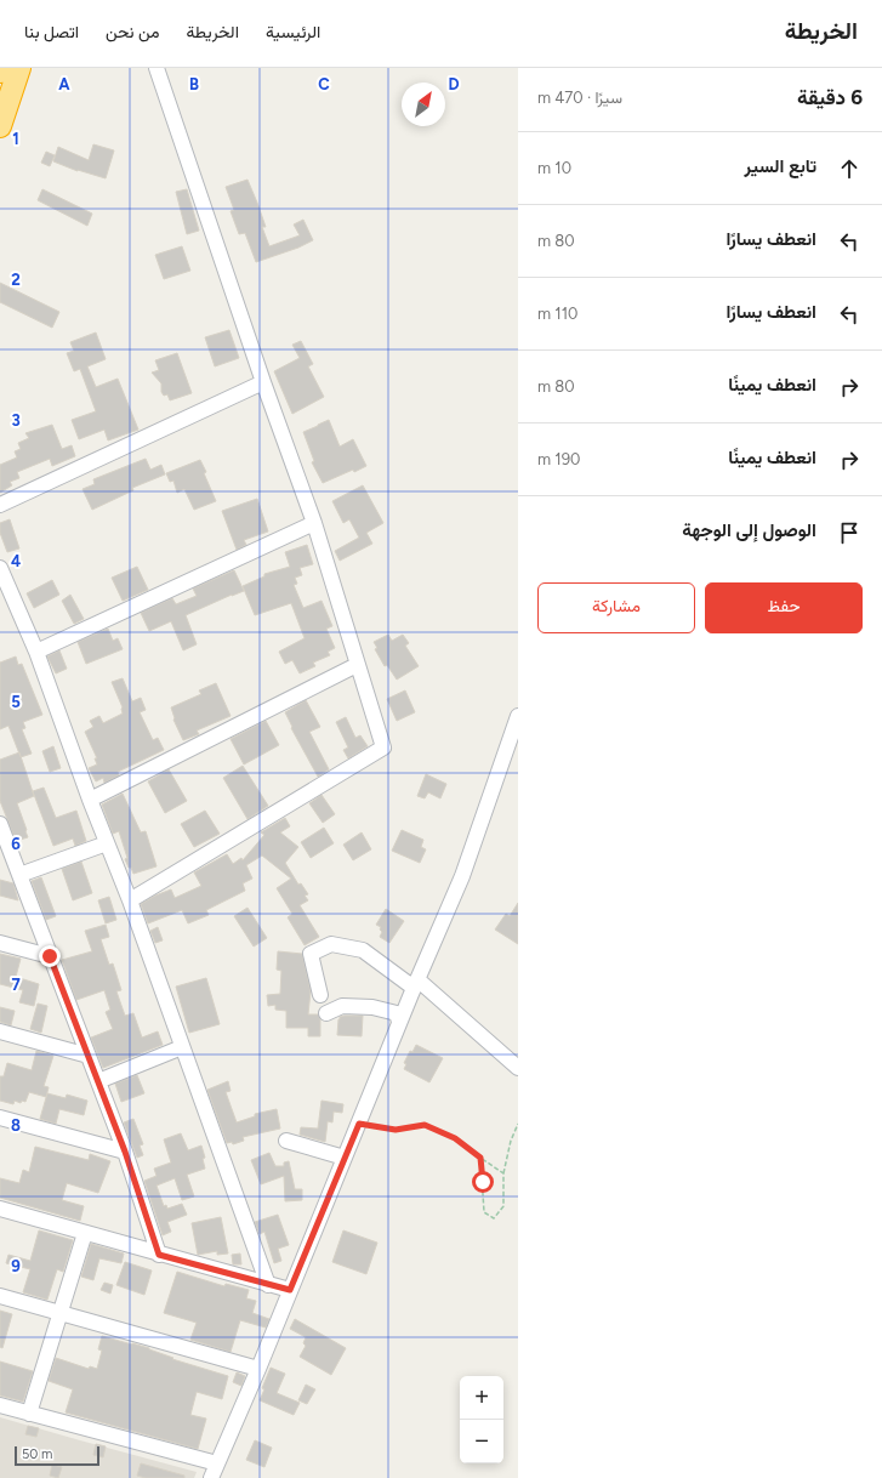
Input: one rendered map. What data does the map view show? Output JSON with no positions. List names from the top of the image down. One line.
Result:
{"scale_bar":"50 m","north":"top right","page":{"header":"الخريطة","nav":["الرئيسية","الخريطة","من نحن","اتصل بنا"],"heading":["6 دقيقة","سيرًا · 470 m"],"list":[["تابع السير","10 m"],["انعطف يسارًا","80 m"],["انعطف يسارًا","110 m"],["انعطف يمينًا","80 m"],["انعطف يمينًا","190 m"],"الوصول إلى الوجهة"],"buttons":["حفظ","مشاركة"],"map_buttons":["+","−"],"scale":"50 m"},"grid":{"columns":["A","B","C","D"],"rows":["1","2","3","4","5","6","7","8","9"]}}
